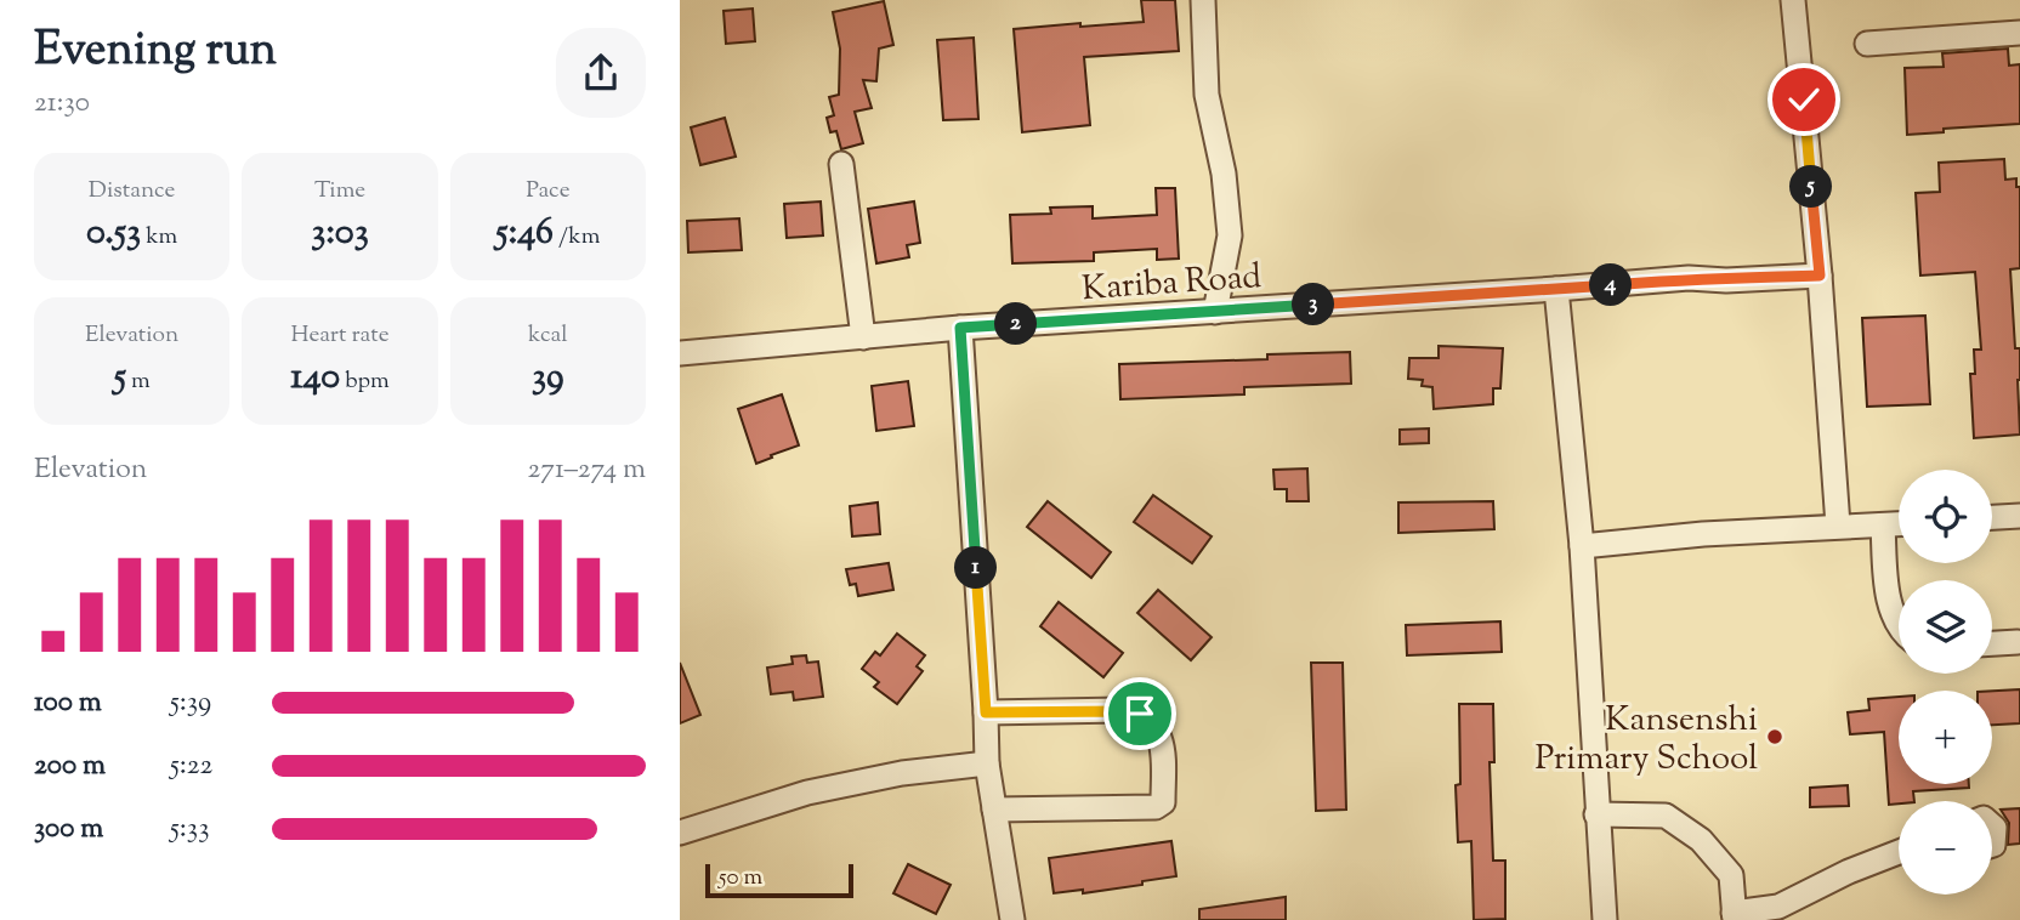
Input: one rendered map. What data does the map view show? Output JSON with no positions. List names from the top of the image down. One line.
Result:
{"streets":{"street":["Kariba Road"]},"places":["Kansenshi Primary School"],"scale_bar":"50 m","page":{"heading":["Evening run","21:30"],"stats":[["Distance","0.53 km"],["Time","3:03"],["Pace","5:46 /km"],["Elevation","5 m"],["Heart rate","140 bpm"],["kcal","39"]],"pins":["5","4","3","2","1"],"chart":["Elevation","271–274 m"],"map_buttons":["+","−"],"list":[{"name":"100 m","note":"5:39"},{"name":"200 m","note":"5:22"},{"name":"300 m","note":"5:33"}],"scale":"50 m"}}
